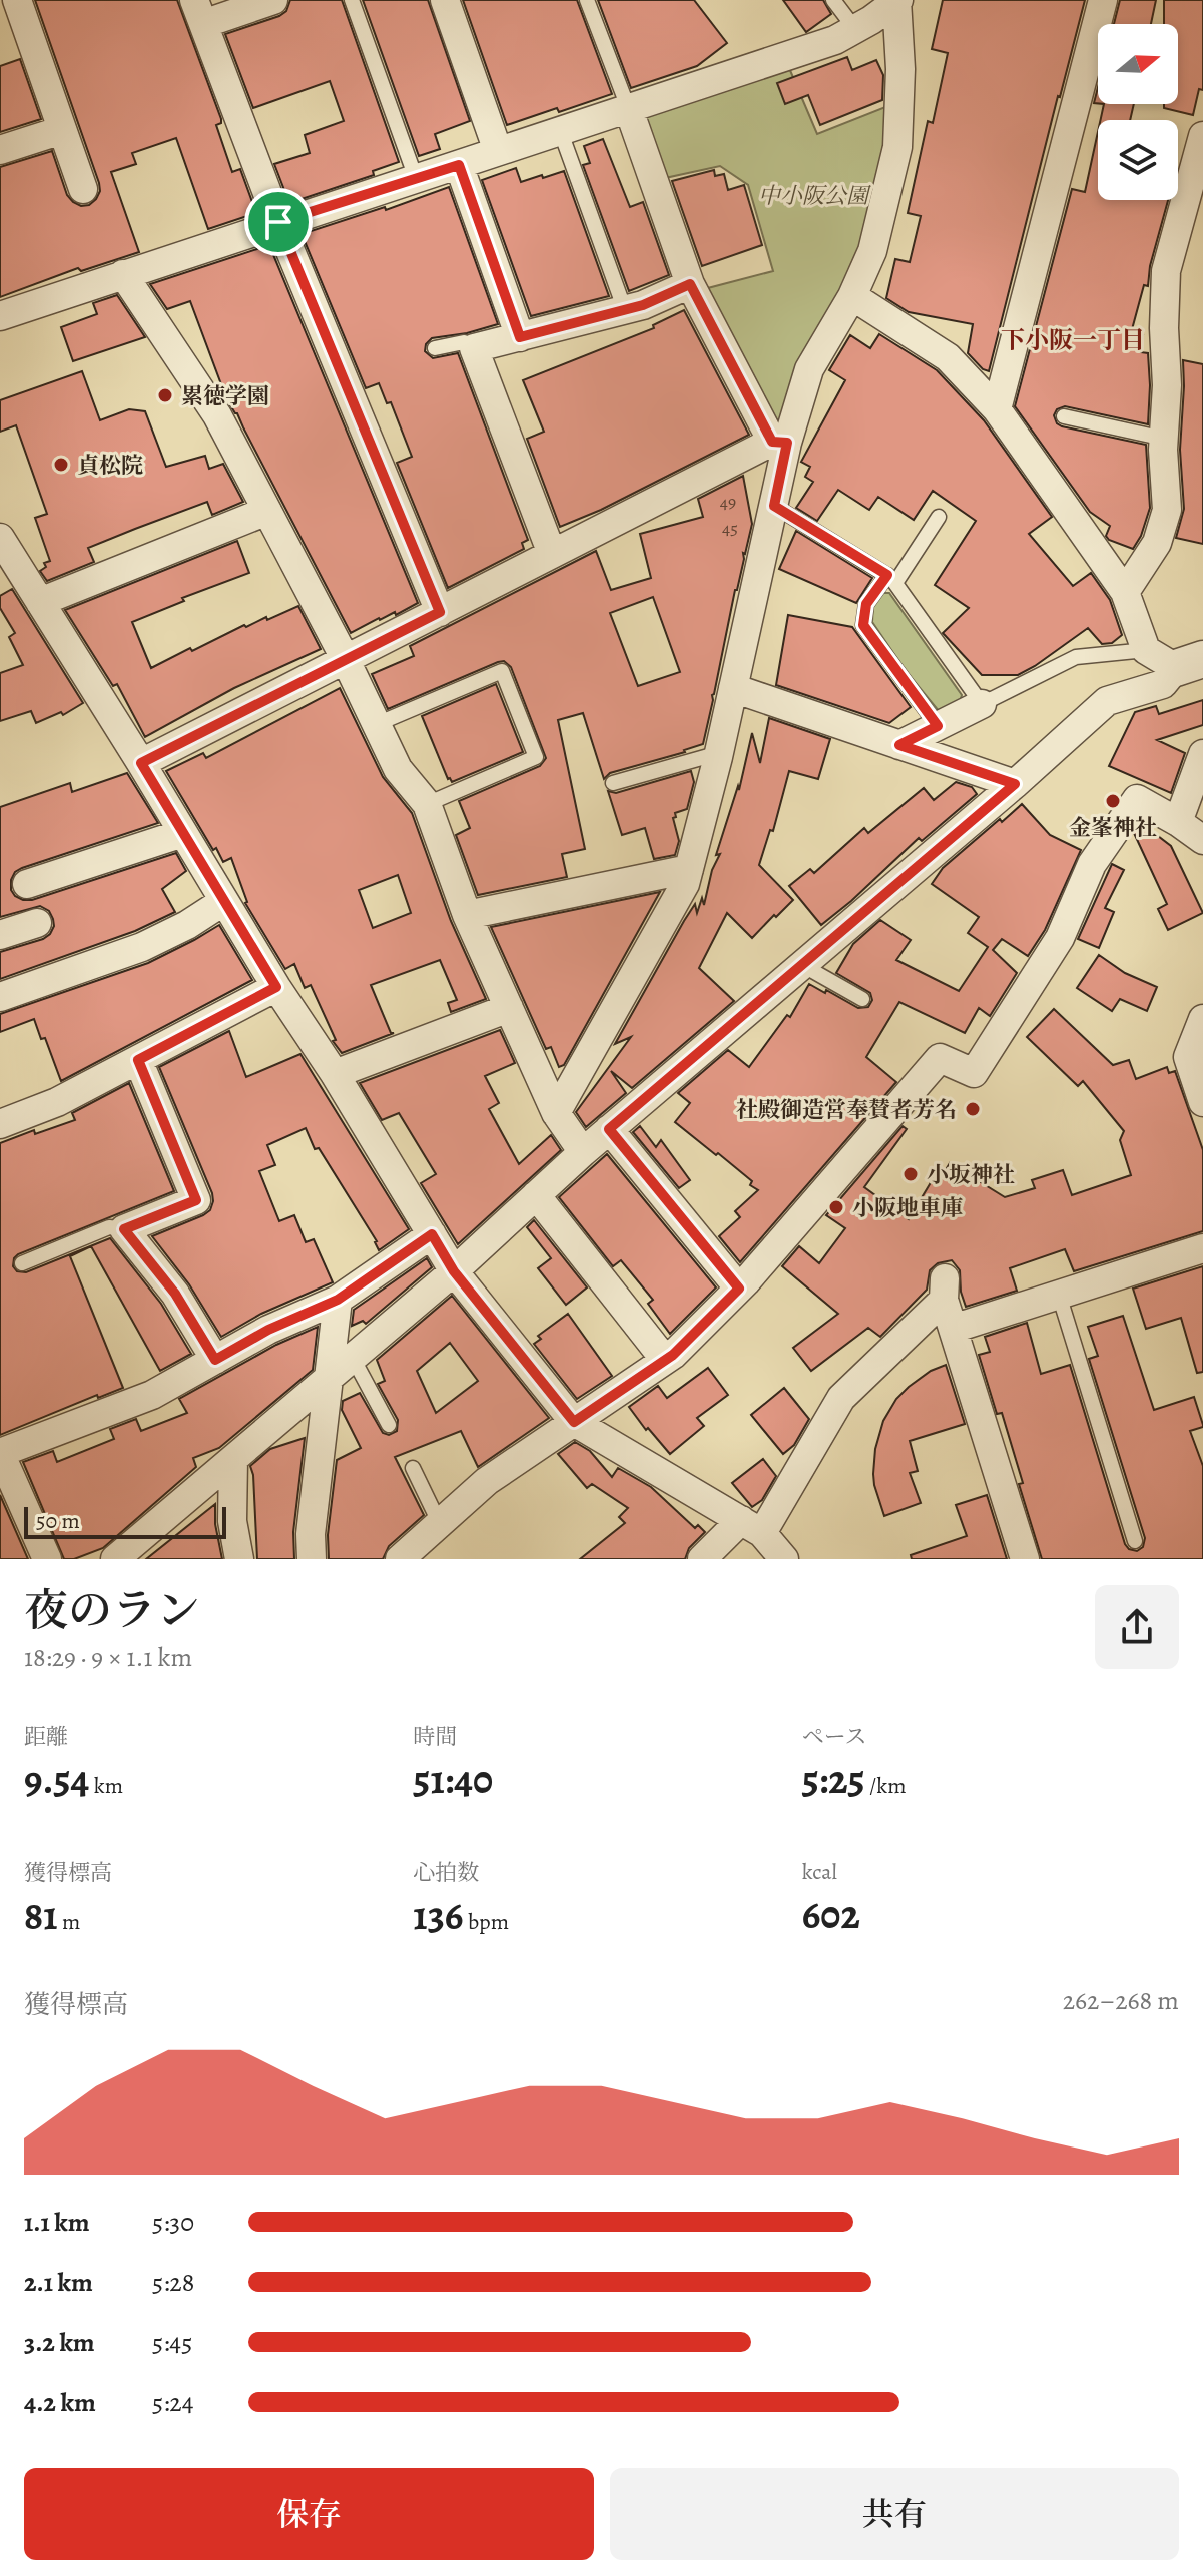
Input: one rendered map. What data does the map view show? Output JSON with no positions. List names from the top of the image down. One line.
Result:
{"districts":["下小阪一丁目"],"parks":["中小阪公園"],"places":["累徳学園","貞松院","金峯神社","社殿御造営奉賛者芳名","小坂神社","小阪地車庫"],"house_numbers":["49","45"],"scale_bar":"50 m","north":"right","page":{"scale":"50 m","heading":["夜のラン","18:29 · 9 × 1.1 km"],"stats":[["距離","9.54 km"],["時間","51:40"],["ペース","5:25 /km"],["獲得標高","81 m"],["心拍数","136 bpm"],["kcal","602"]],"chart":["獲得標高","262–268 m"],"list":[{"name":"1.1 km","note":"5:30"},{"name":"2.1 km","note":"5:28"},{"name":"3.2 km","note":"5:45"},{"name":"4.2 km","note":"5:24"}],"buttons":["保存","共有"]}}
